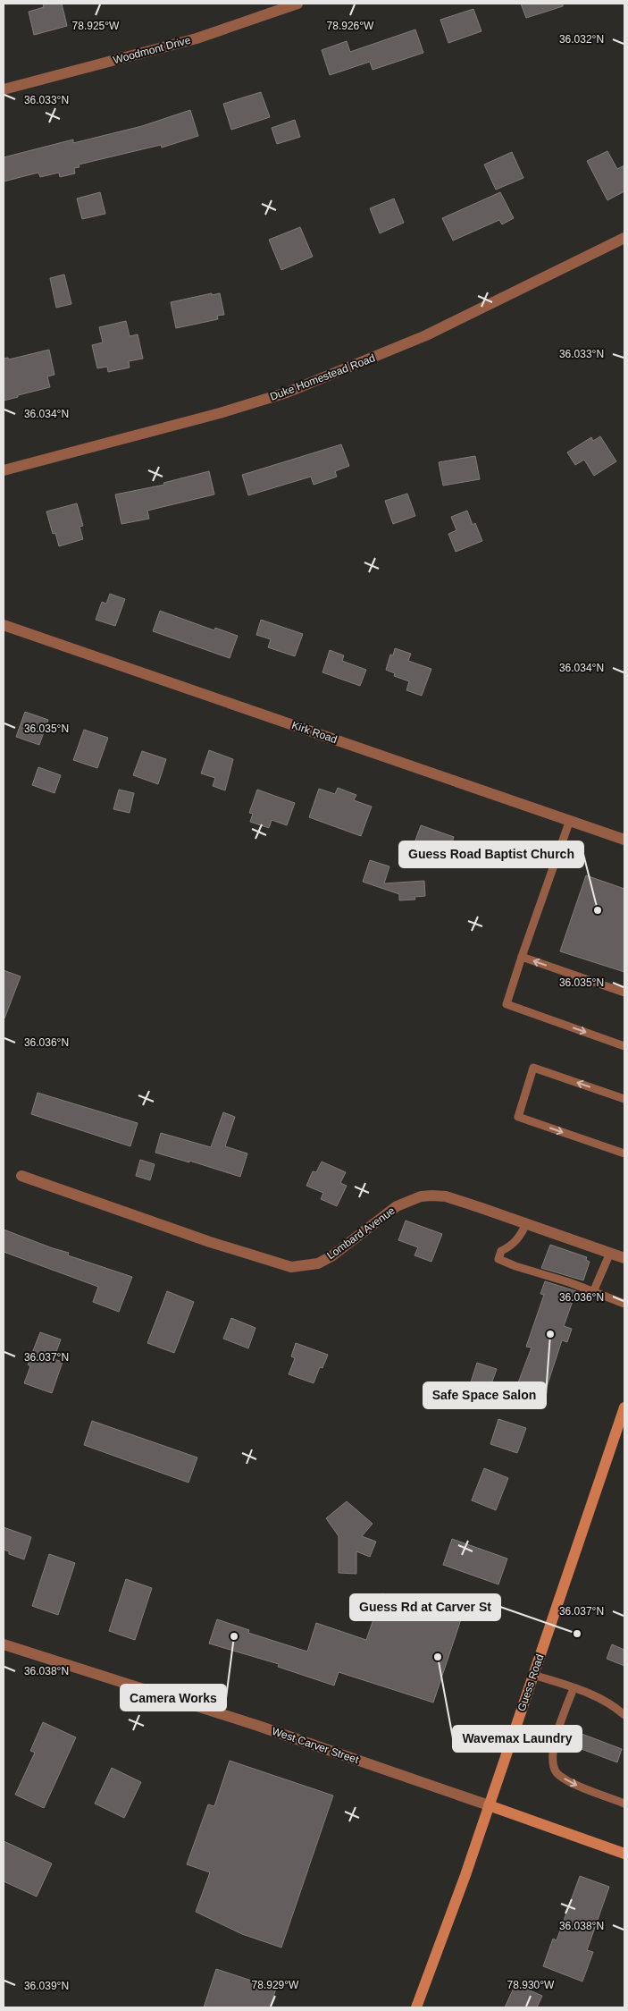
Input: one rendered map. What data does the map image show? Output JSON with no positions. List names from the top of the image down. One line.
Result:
{"streets":{"main road":["Guess Road","West Carver Street"],"street":["Woodmont Drive","Duke Homestead Road","Kirk Road","Lombard Avenue"]},"crossings":[["Guess Road","West Carver Street"]],"places":["Guess Road Baptist Church","Safe Space Salon","Guess Rd at Carver St","Camera Works","Wavemax Laundry"],"coordinates":["78.925°W","78.926°W","36.032°N","36.033°N","36.034°N","36.035°N","36.036°N","36.037°N","36.038°N","78.929°W","78.930°W","36.039°N"]}
